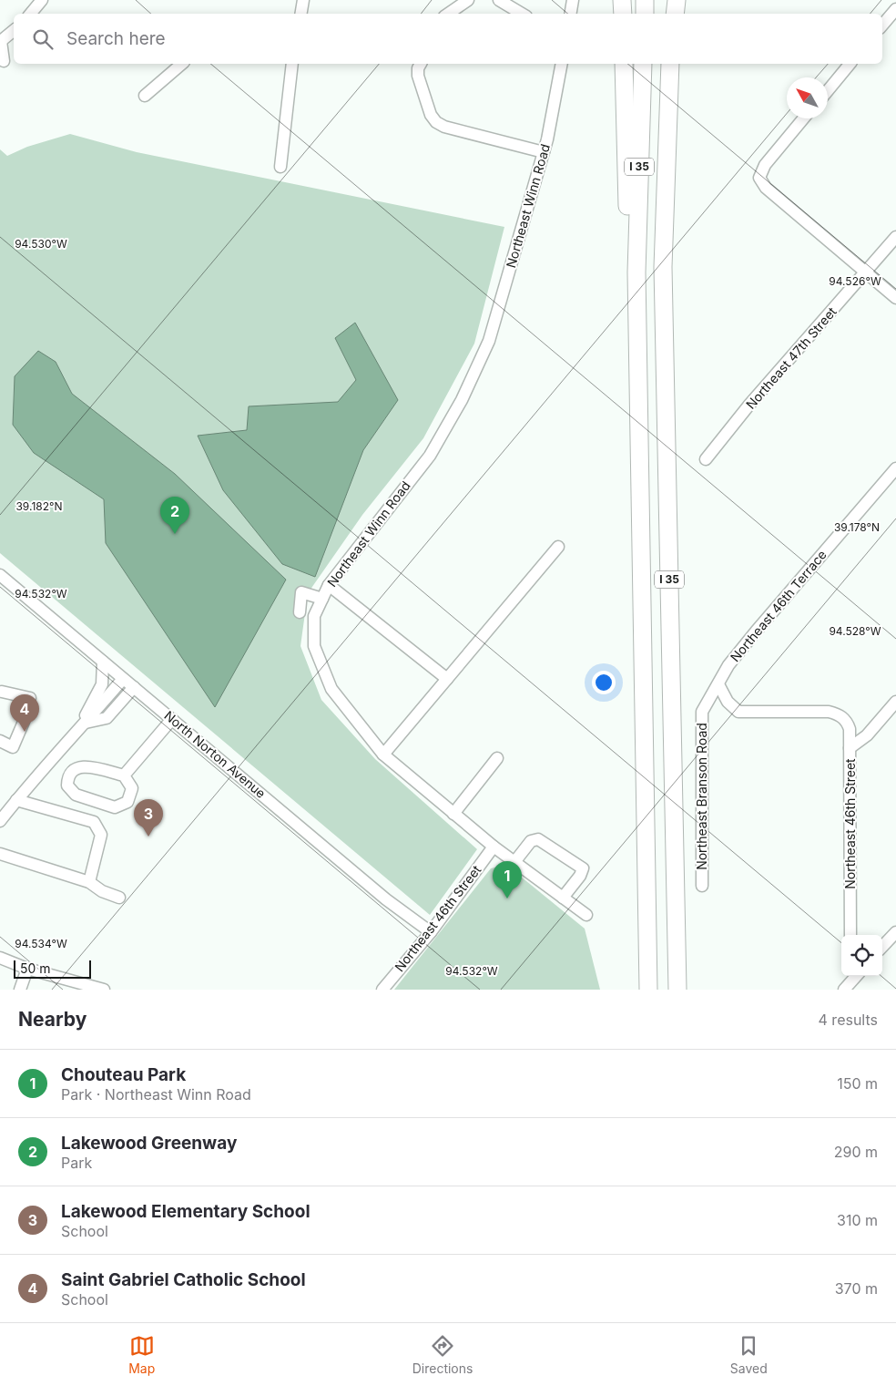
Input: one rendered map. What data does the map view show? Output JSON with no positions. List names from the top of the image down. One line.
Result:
{"streets":{"highway":["I 35"],"street":["Northeast Winn Road","Northeast 47th Street","Northeast 46th Terrace","North Norton Avenue","Northeast Branson Road","Northeast 46th Street"]},"crossings":[["Northeast Winn Road","Northeast 46th Street"],["Northeast 46th Terrace","Northeast Branson Road"],["North Norton Avenue","Northeast 46th Street"]],"scale_bar":"50 m","north":"top left","page":{"search":"Search here","pins":["2","4","3","1"],"scale":"50 m","heading":["Nearby","4 results"],"list":[{"mark":"1","name":"Chouteau Park","note":"Park · Northeast Winn Road","value":"150 m"},{"mark":"2","name":"Lakewood Greenway","note":"Park","value":"290 m"},{"mark":"3","name":"Lakewood Elementary School","note":"School","value":"310 m"},{"mark":"4","name":"Saint Gabriel Catholic School","note":"School","value":"370 m"}],"nav":["Map","Directions","Saved"]},"coordinates":["94.530°W","94.526°W","39.182°N","39.178°N","94.532°W","94.528°W","94.534°W"]}
